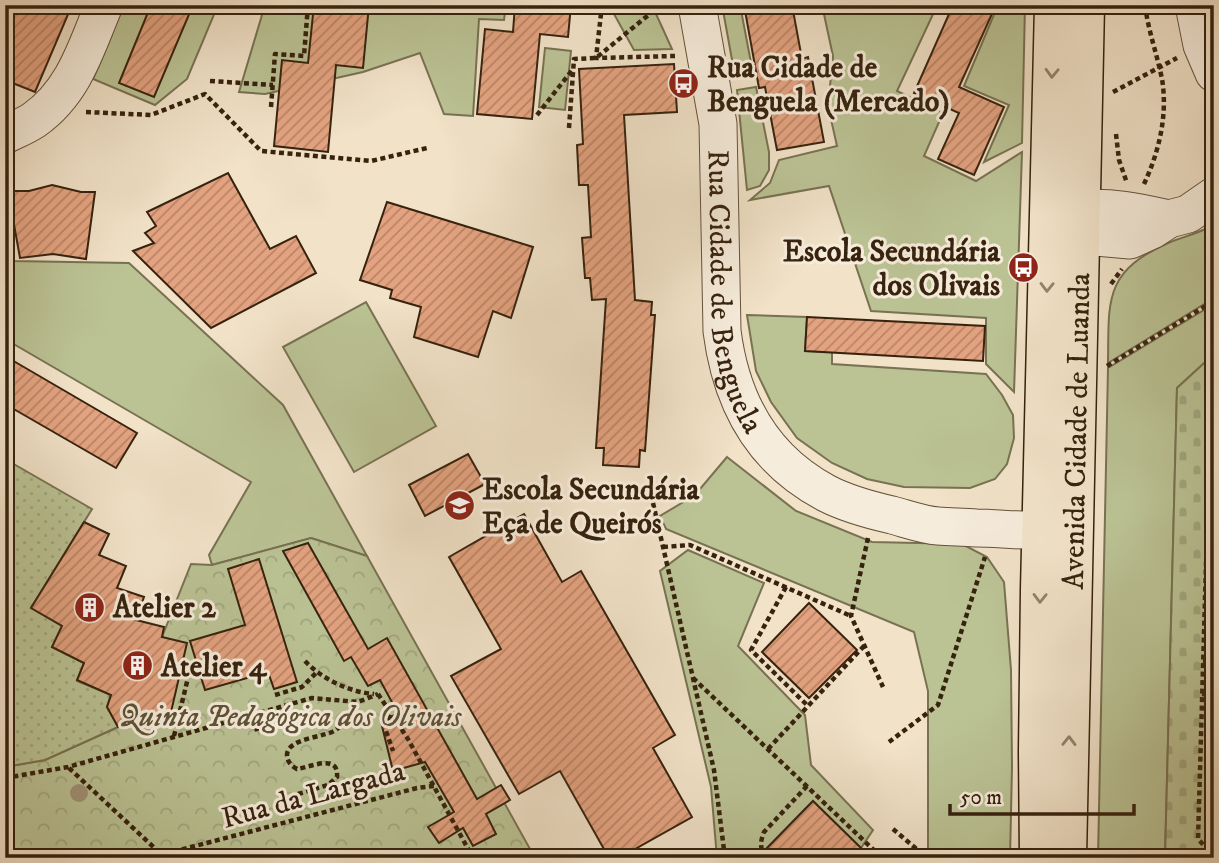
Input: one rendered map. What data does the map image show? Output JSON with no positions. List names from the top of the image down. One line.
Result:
{"streets":{"main road":["Avenida Cidade de Luanda"],"street":["Rua Cidade de Benguela"],"path":["Rua da Largada"]},"crossings":[["Rua Cidade de Benguela","Avenida Cidade de Luanda"]],"parks":["Quinta Pedagógica dos Olivais"],"places":{"bus stop":["Rua Cidade de Benguela (Mercado)","Escola Secundária dos Olivais"],"school or university":["Escola Secundária Eça de Queirós"],"building":["Atelier 2","Atelier 4"]},"scale_bar":"50 m"}
